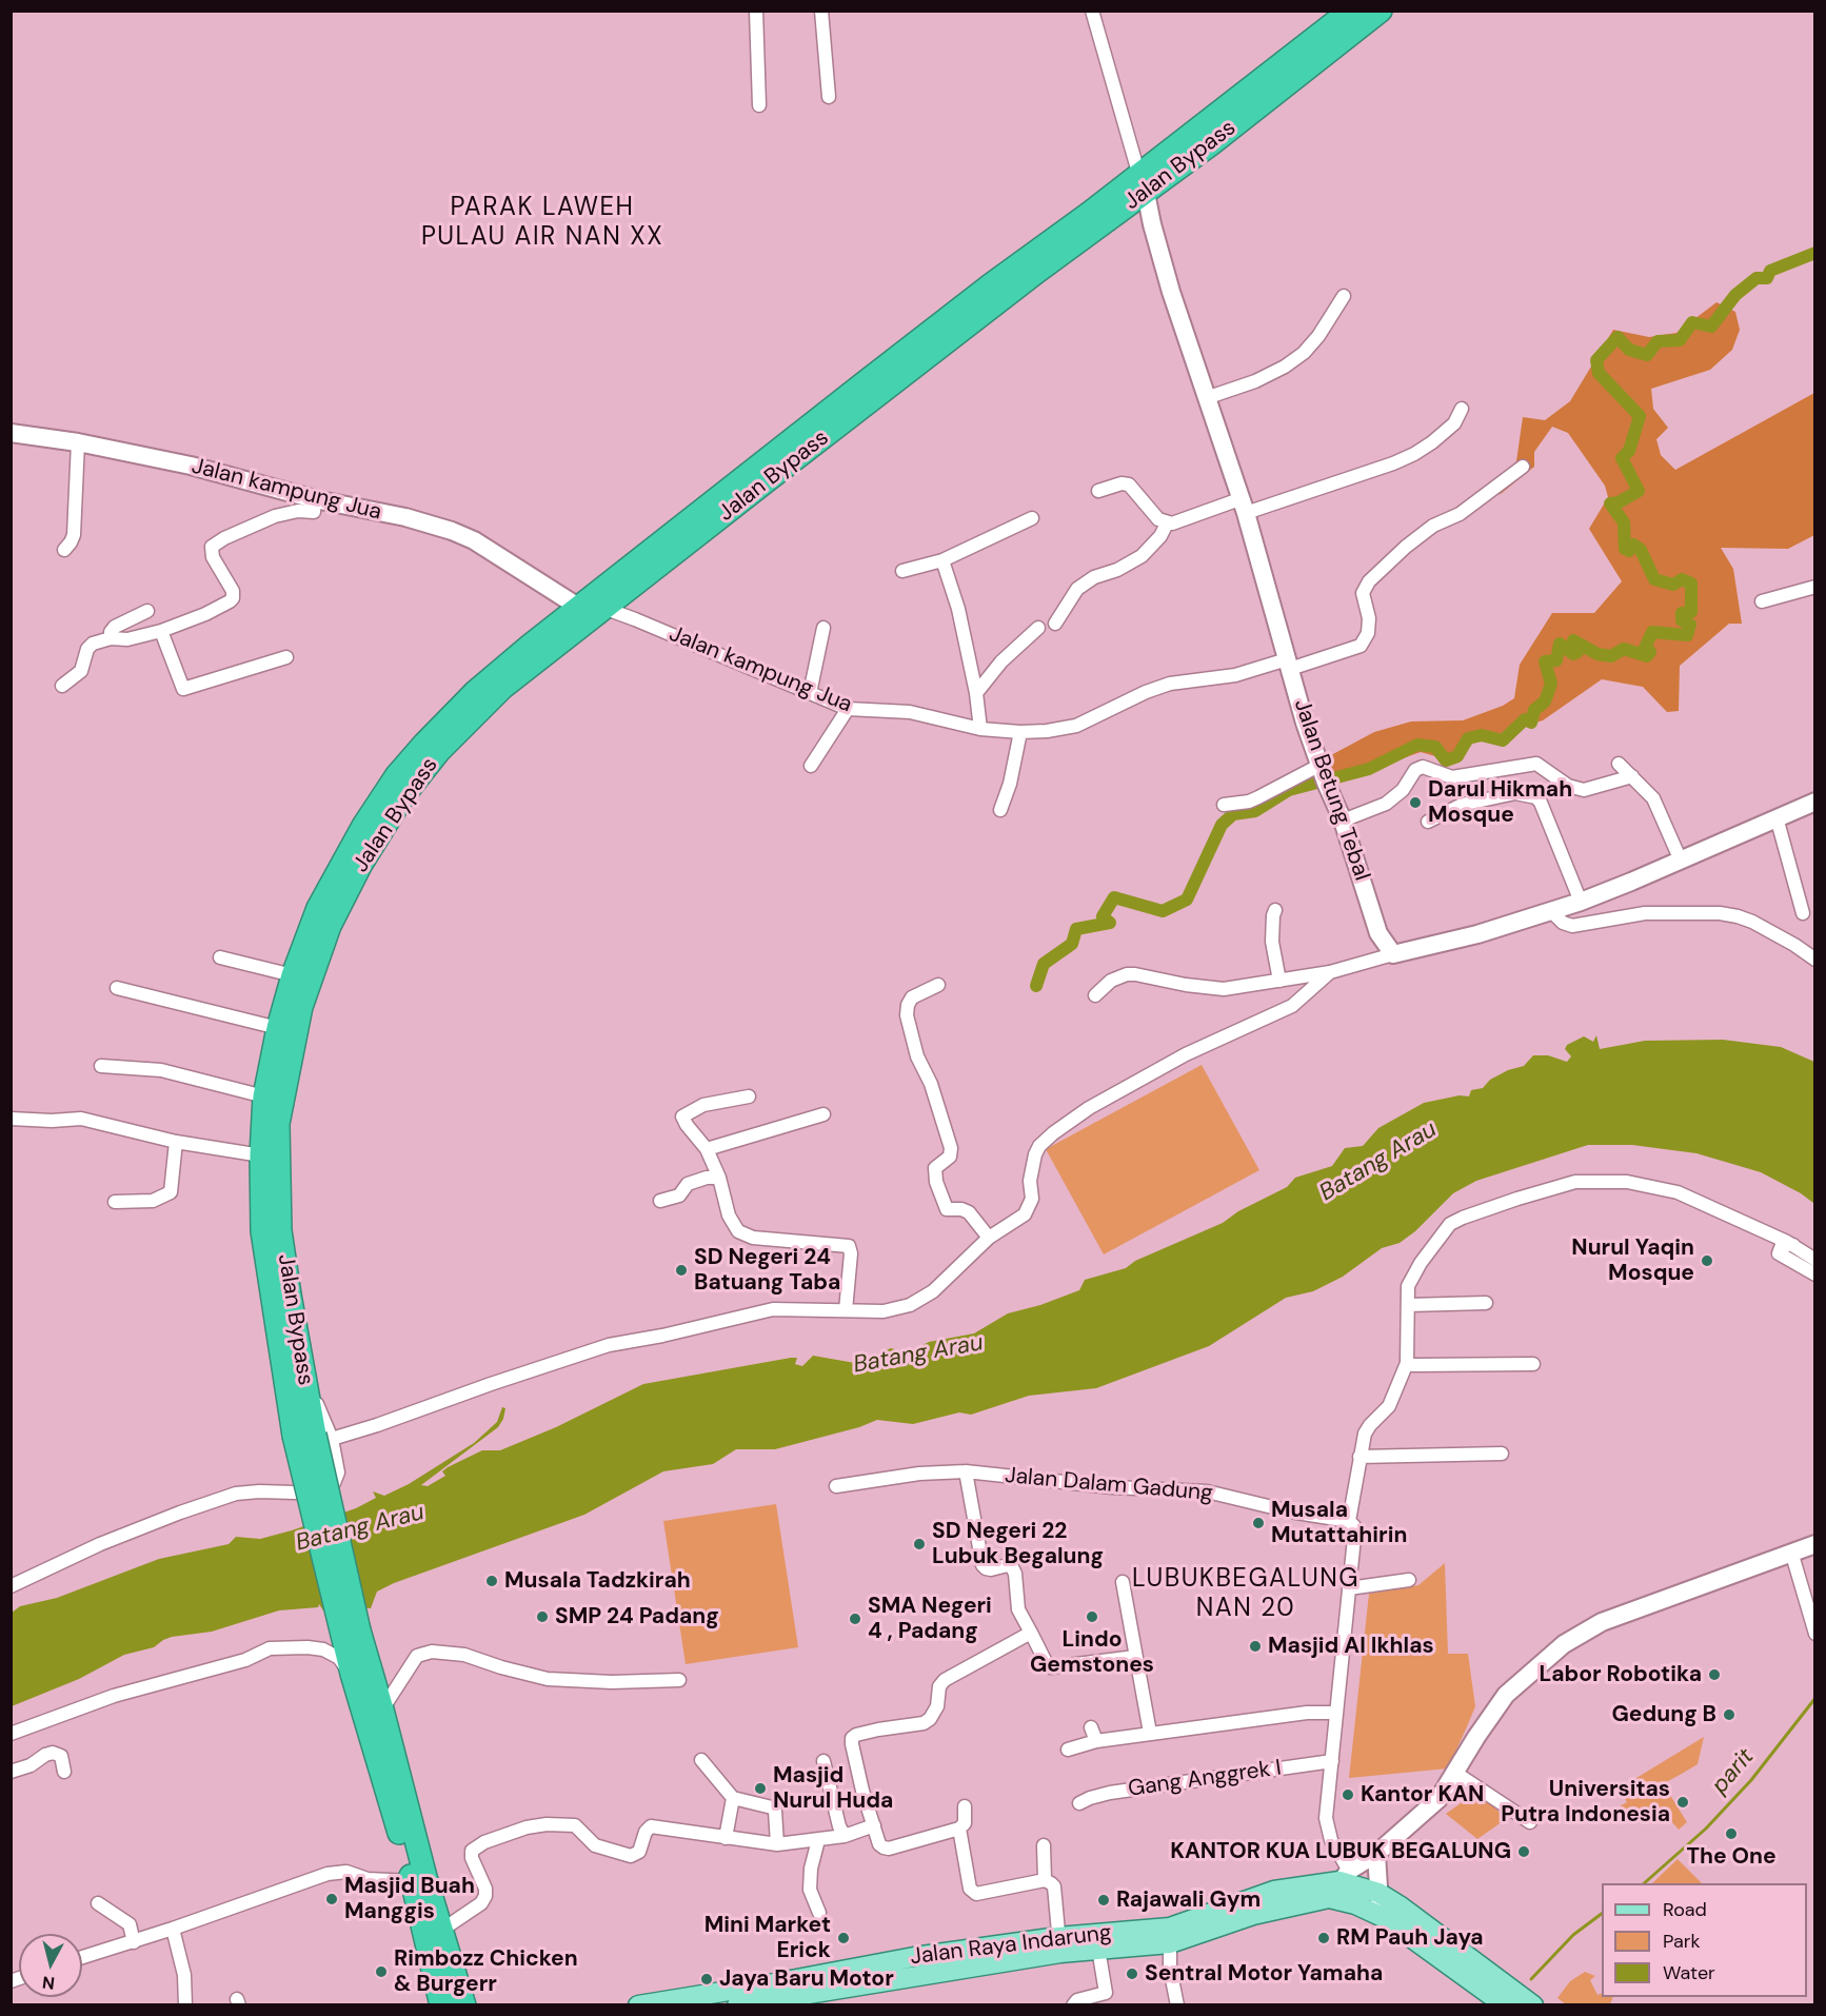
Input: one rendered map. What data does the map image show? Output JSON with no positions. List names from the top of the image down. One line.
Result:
{"streets":{"highway":["Jalan Bypass"],"main road":["Jalan Raya Indarung"],"street":["Jalan kampung Jua","Jalan Betung Tebal","Jalan Dalam Gadung","Gang Anggrek I"]},"crossings":[["Jalan Bypass","Jalan kampung Jua"],["Jalan Bypass","Jalan Betung Tebal"],["Jalan kampung Jua","Jalan Betung Tebal"]],"districts":["PARAK LAWEH PULAU AIR NAN XX","LUBUKBEGALUNG NAN 20"],"water":["Batang Arau","parit"],"places":["Darul Hikmah Mosque","Nurul Yaqin Mosque","SD Negeri 24 Batuang Taba","Musala Mutattahirin","SD Negeri 22 Lubuk Begalung","Musala Tadzkirah","SMP 24 Padang","Lindo Gemstones","SMA Negeri 4 , Padang","Masjid Al Ikhlas","Labor Robotika","Gedung B","Masjid Nurul Huda","Kantor KAN","Universitas Putra Indonesia","The One","KANTOR KUA LUBUK BEGALUNG","Masjid Buah Manggis","Rajawali Gym","Mini Market Erick","RM Pauh Jaya","Rimbozz Chicken & Burgerr","Sentral Motor Yamaha","Jaya Baru Motor"],"legend":["Road","Park","Water"],"north":"bottom"}
